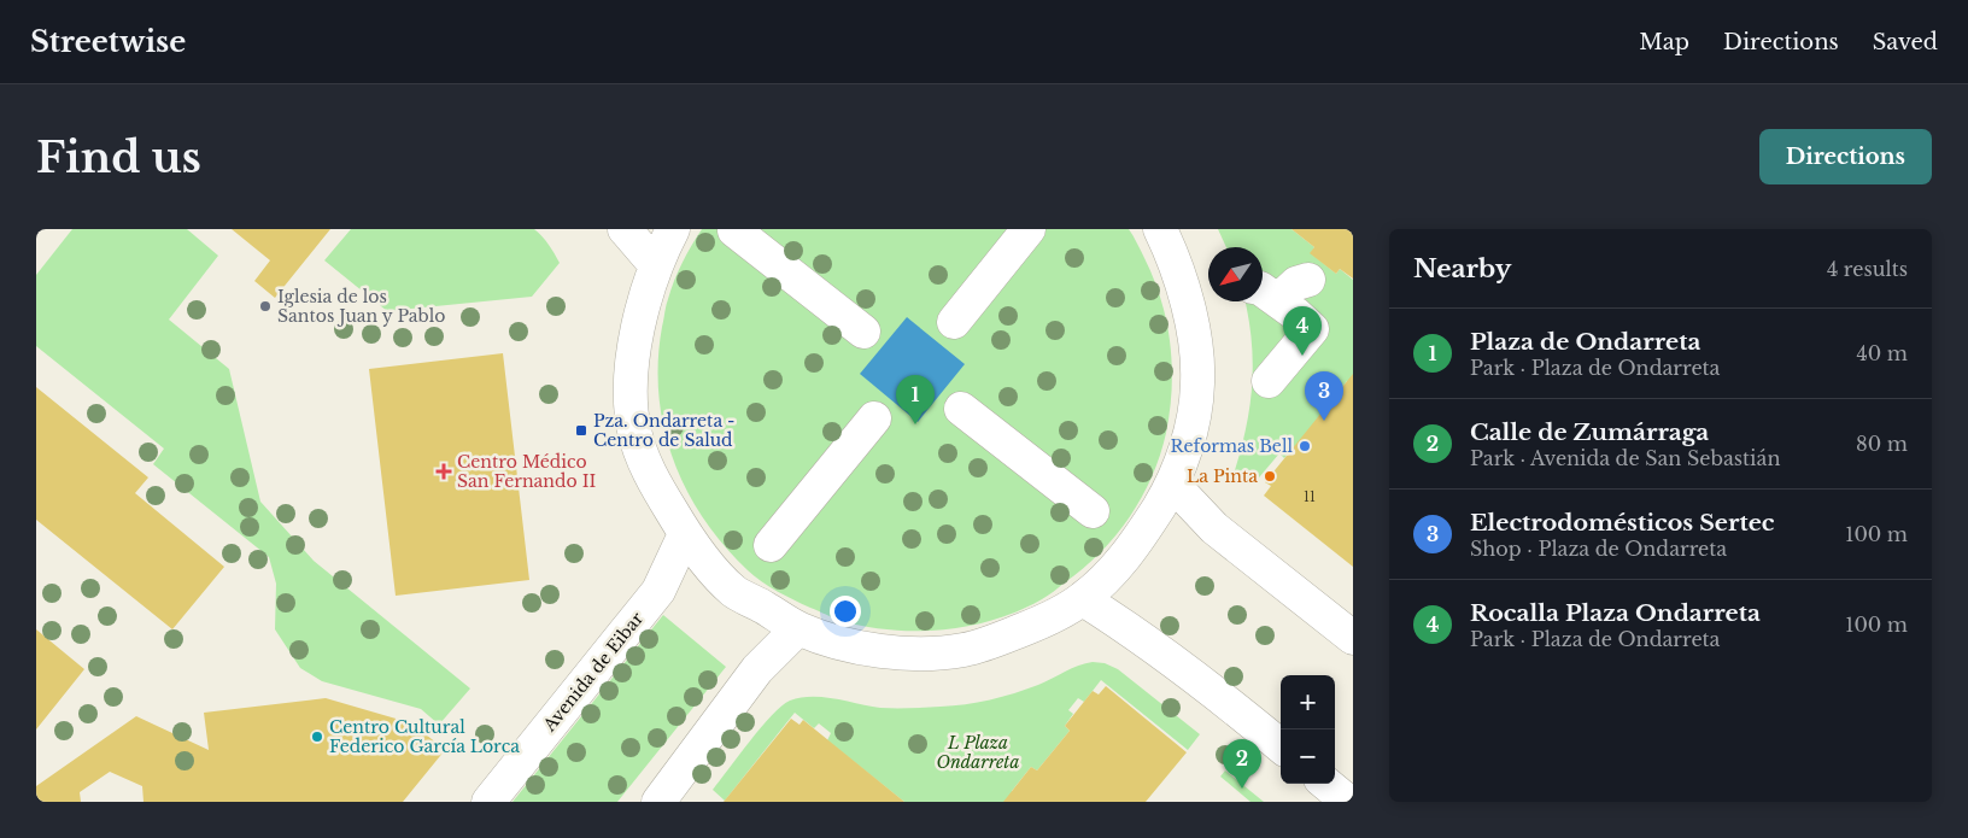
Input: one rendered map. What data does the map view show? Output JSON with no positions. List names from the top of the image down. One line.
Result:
{"streets":{"street":["Avenida de Eibar"]},"parks":["L Plaza Ondarreta"],"places":{"other":["Iglesia de los Santos Juan y Pablo","Reformas Bell","La Pinta","Centro Cultural Federico García Lorca"],"transit":["Pza. Ondarreta - Centro de Salud"],"health":["Centro Médico San Fernando II"]},"house_numbers":["11"],"north":"bottom left","page":{"header":"Streetwise","nav":["Map","Directions","Saved"],"buttons":"Directions","title":"Find us","heading":["Nearby","4 results"],"pins":["4","3","1","2"],"list":[{"mark":"1","name":"Plaza de Ondarreta","note":"Park · Plaza de Ondarreta","value":"40 m"},{"mark":"2","name":"Calle de Zumárraga","note":"Park · Avenida de San Sebastián","value":"80 m"},{"mark":"3","name":"Electrodomésticos Sertec","note":"Shop · Plaza de Ondarreta","value":"100 m"},{"mark":"4","name":"Rocalla Plaza Ondarreta","note":"Park · Plaza de Ondarreta","value":"100 m"}],"map_buttons":["+","−"]}}
